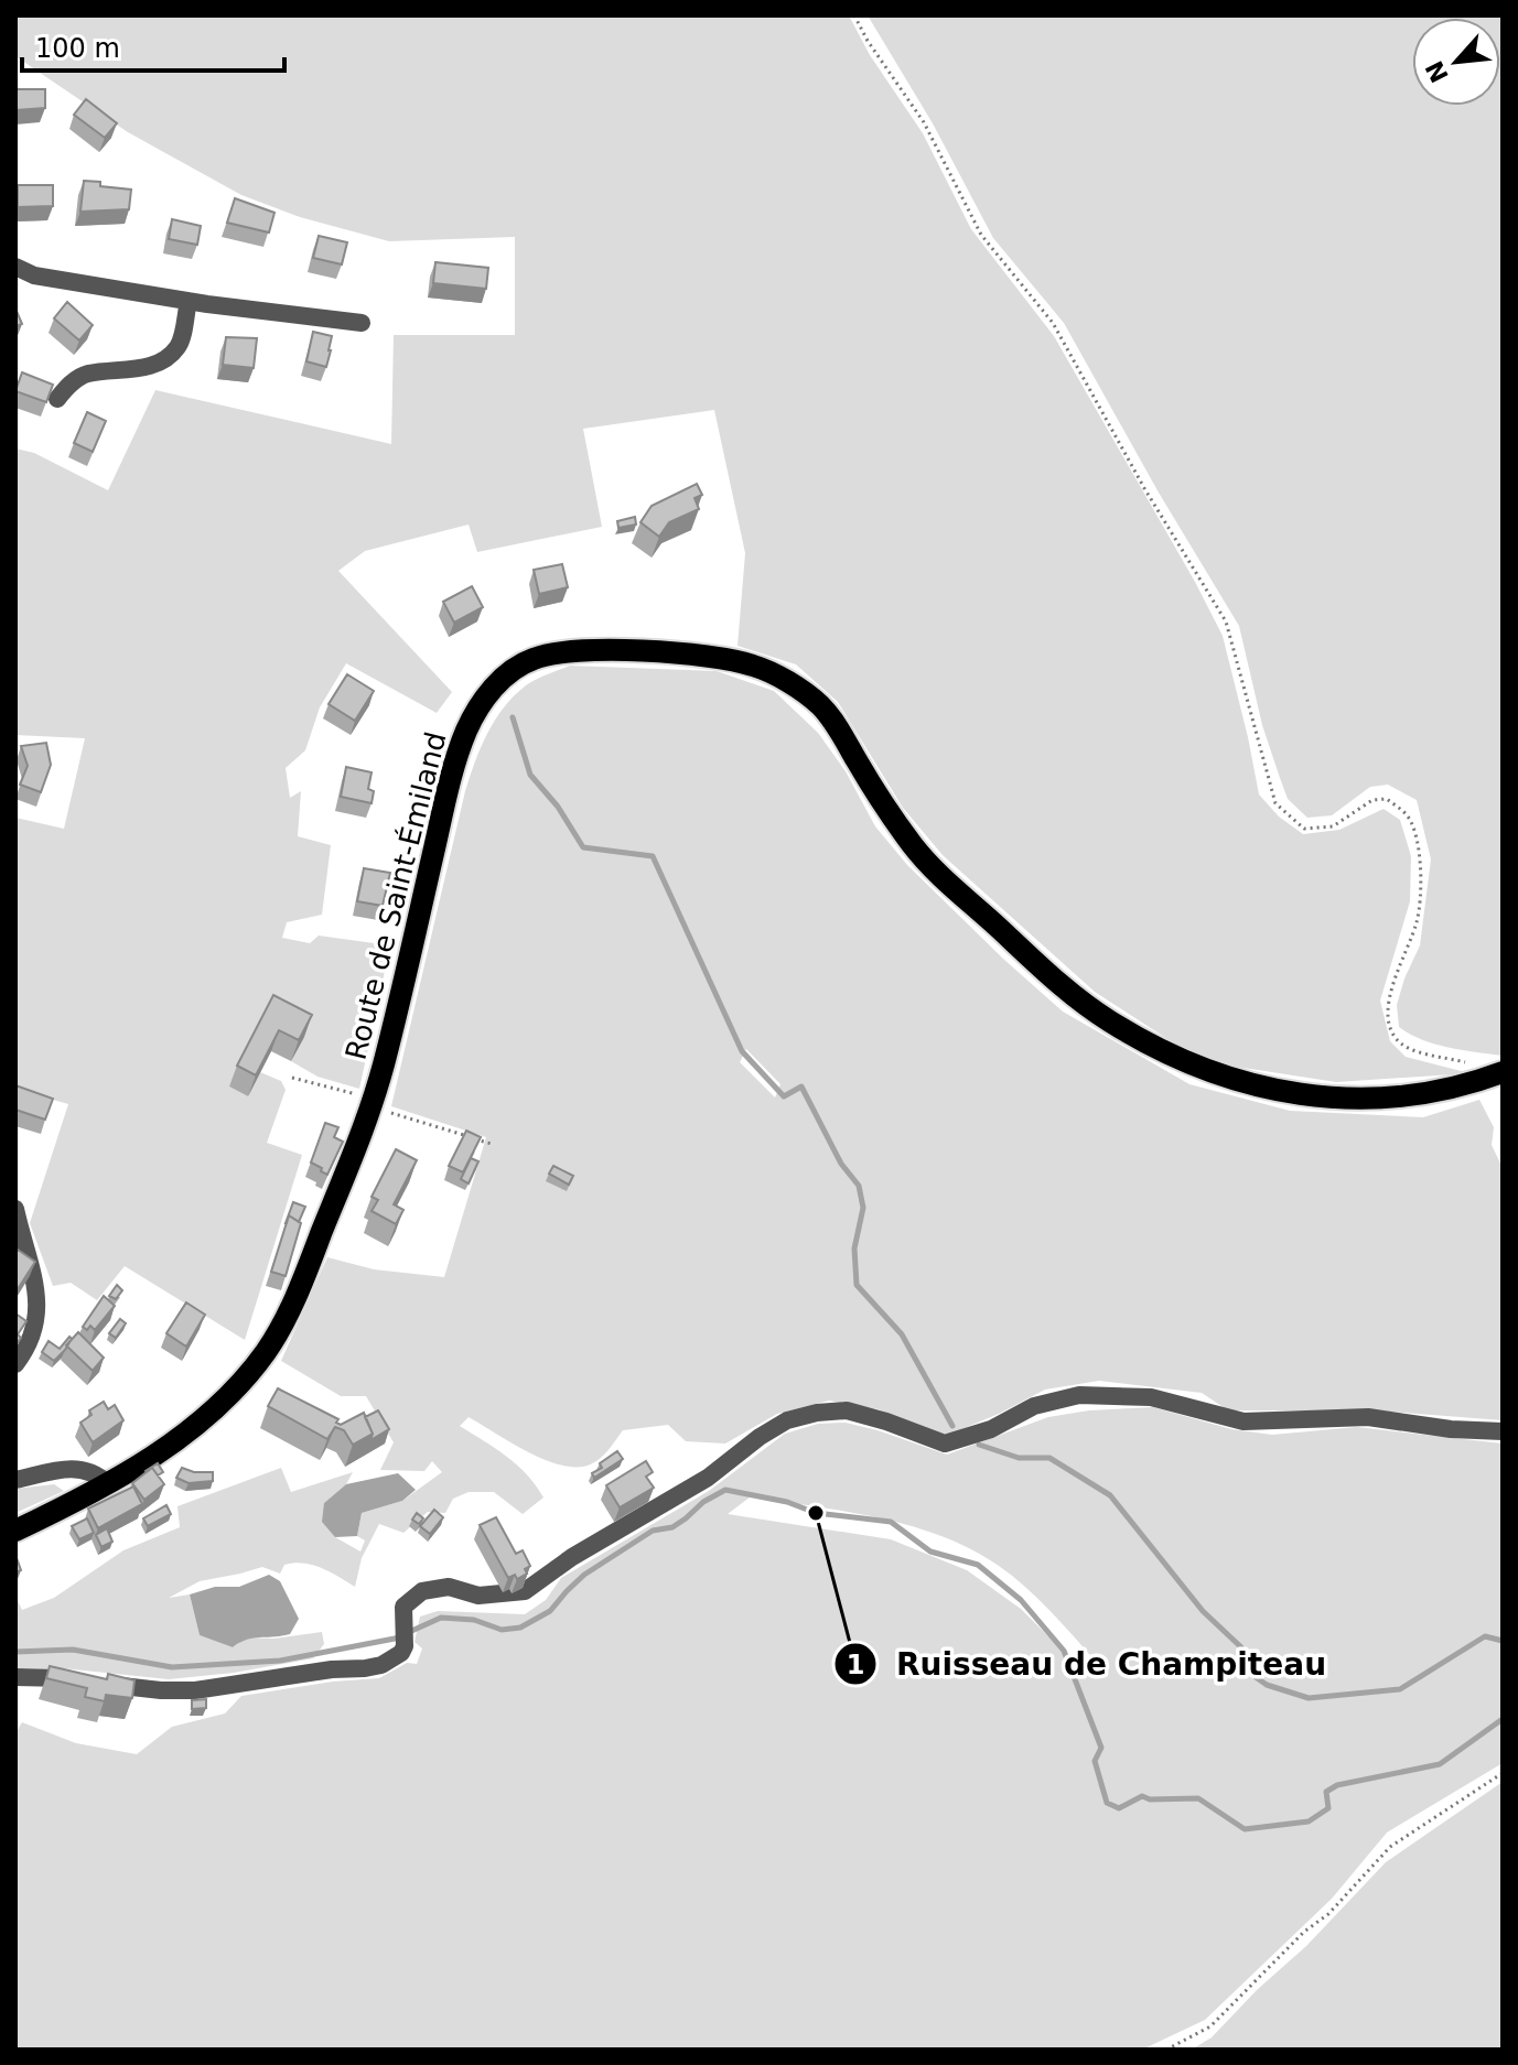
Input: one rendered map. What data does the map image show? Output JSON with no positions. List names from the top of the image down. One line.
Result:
{"streets":{"main road":["Route de Saint-Émiland"]},"places":["Ruisseau de Champiteau"],"scale_bar":"100 m","north":"bottom left"}
